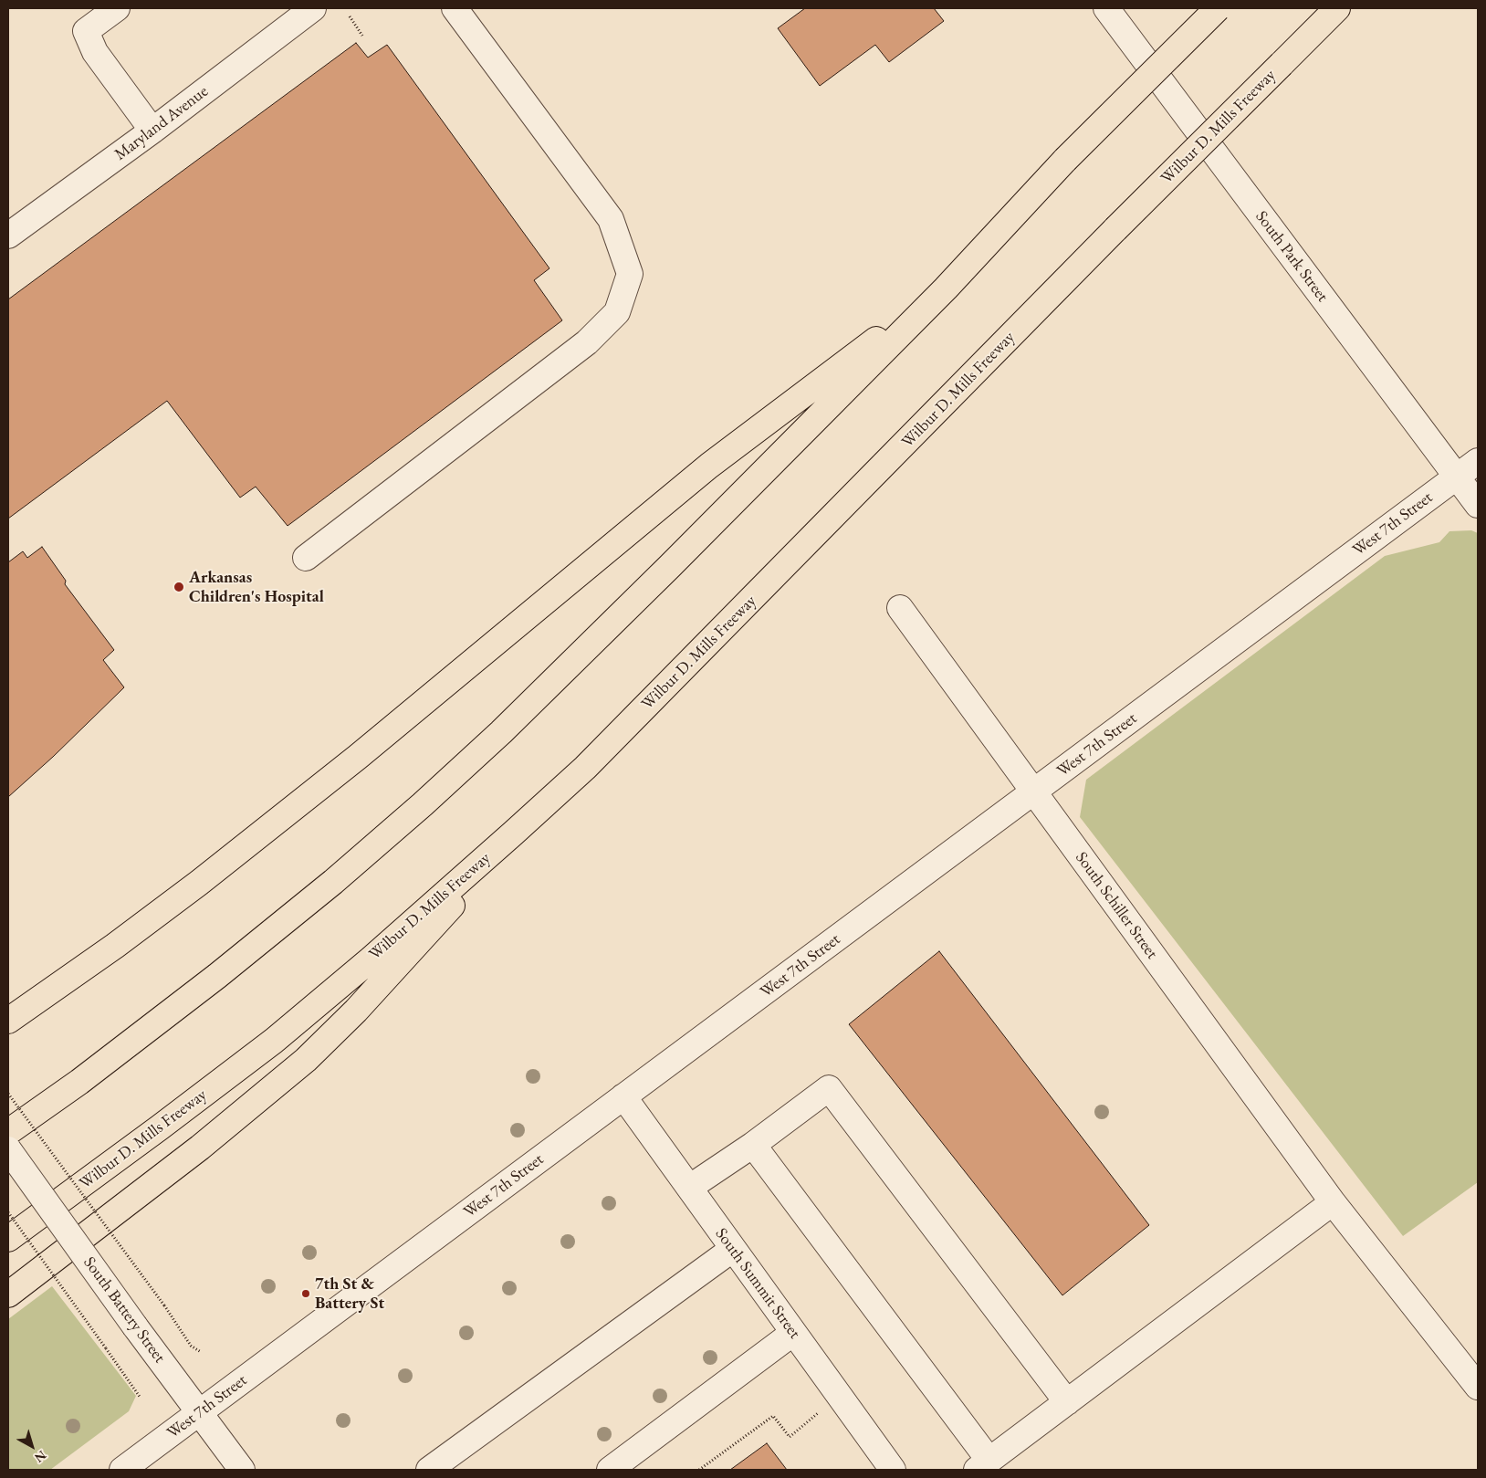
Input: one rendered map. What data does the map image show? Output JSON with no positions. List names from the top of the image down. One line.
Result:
{"streets":{"highway":["Wilbur D. Mills Freeway"],"street":["Maryland Avenue","South Park Street","West 7th Street","South Schiller Street","South Summit Street","South Battery Street"]},"crossings":[["South Park Street","West 7th Street"],["West 7th Street","South Schiller Street"],["West 7th Street","South Summit Street"],["West 7th Street","South Battery Street"]],"places":["Arkansas Children's Hospital","7th St & Battery St"],"north":"bottom right"}
